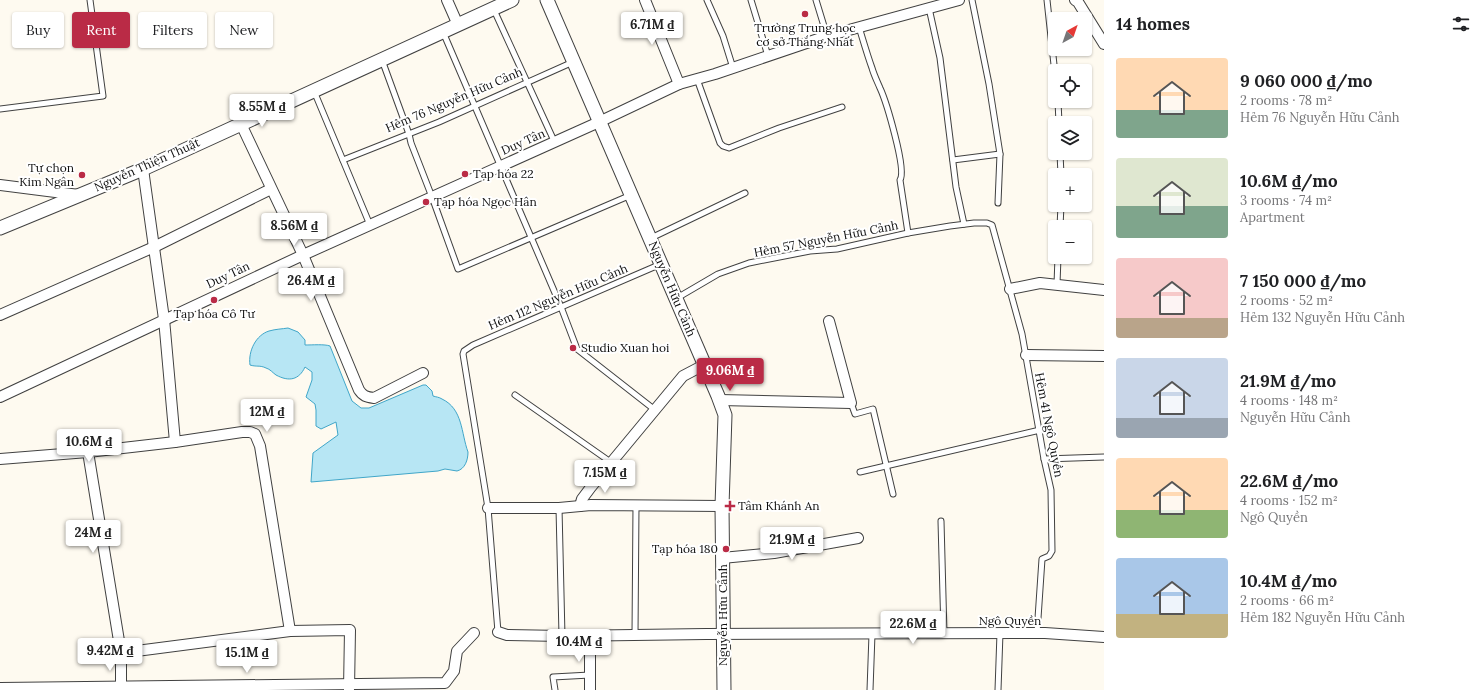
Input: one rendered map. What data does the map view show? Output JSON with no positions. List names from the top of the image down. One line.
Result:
{"streets":{"street":["Duy Tân","Nguyễn Thiện Thuật","Nguyễn Hữu Cảnh","Ngô Quyền"],"lane":["Hẻm 76 Nguyễn Hữu Cảnh","Hẻm 57 Nguyễn Hữu Cảnh","Hẻm 112 Nguyễn Hữu Cảnh","Hẻm 41 Ngô Quyền"]},"crossings":[["Hẻm 76 Nguyễn Hữu Cảnh","Nguyễn Hữu Cảnh"],["Duy Tân","Nguyễn Hữu Cảnh"],["Hẻm 57 Nguyễn Hữu Cảnh","Nguyễn Hữu Cảnh"],["Hẻm 57 Nguyễn Hữu Cảnh","Hẻm 41 Ngô Quyền"],["Nguyễn Hữu Cảnh","Hẻm 112 Nguyễn Hữu Cảnh"],["Nguyễn Hữu Cảnh","Ngô Quyền"],["Hẻm 41 Ngô Quyền","Ngô Quyền"]],"places":{"other":["Trường Trung học cơ sở Thắng Nhất","Tạp hóa 22","Tự chọn Kim Ngân","Tạp hóa Ngọc Hân","Tạp hóa Cô Tư","Studio Xuan hoi","Tạp hóa 180"],"health":["Tâm Khánh An"]},"north":"top right","page":{"heading":"14 homes","map_buttons":["+","−"],"price":["6.71M ₫","8.55M ₫","8.56M ₫","26.4M ₫","9.06M ₫","12M ₫","10.6M ₫","7.15M ₫","24M ₫","21.9M ₫","22.6M ₫","10.4M ₫","9.42M ₫","15.1M ₫"],"chip":["Buy","Rent","Filters","New"],"list":[{"name":"9 060 000 ₫/mo","note":"2 rooms · 78 m² · Hẻm 76 Nguyễn Hữu Cảnh"},{"name":"10.6M ₫/mo","note":"3 rooms · 74 m² · Apartment"},{"name":"7 150 000 ₫/mo","note":"2 rooms · 52 m² · Hẻm 132 Nguyễn Hữu Cảnh"},{"name":"21.9M ₫/mo","note":"4 rooms · 148 m² · Nguyễn Hữu Cảnh"},{"name":"22.6M ₫/mo","note":"4 rooms · 152 m² · Ngô Quyền"},{"name":"10.4M ₫/mo","note":"2 rooms · 66 m² · Hẻm 182 Nguyễn Hữu Cảnh"}]}}
